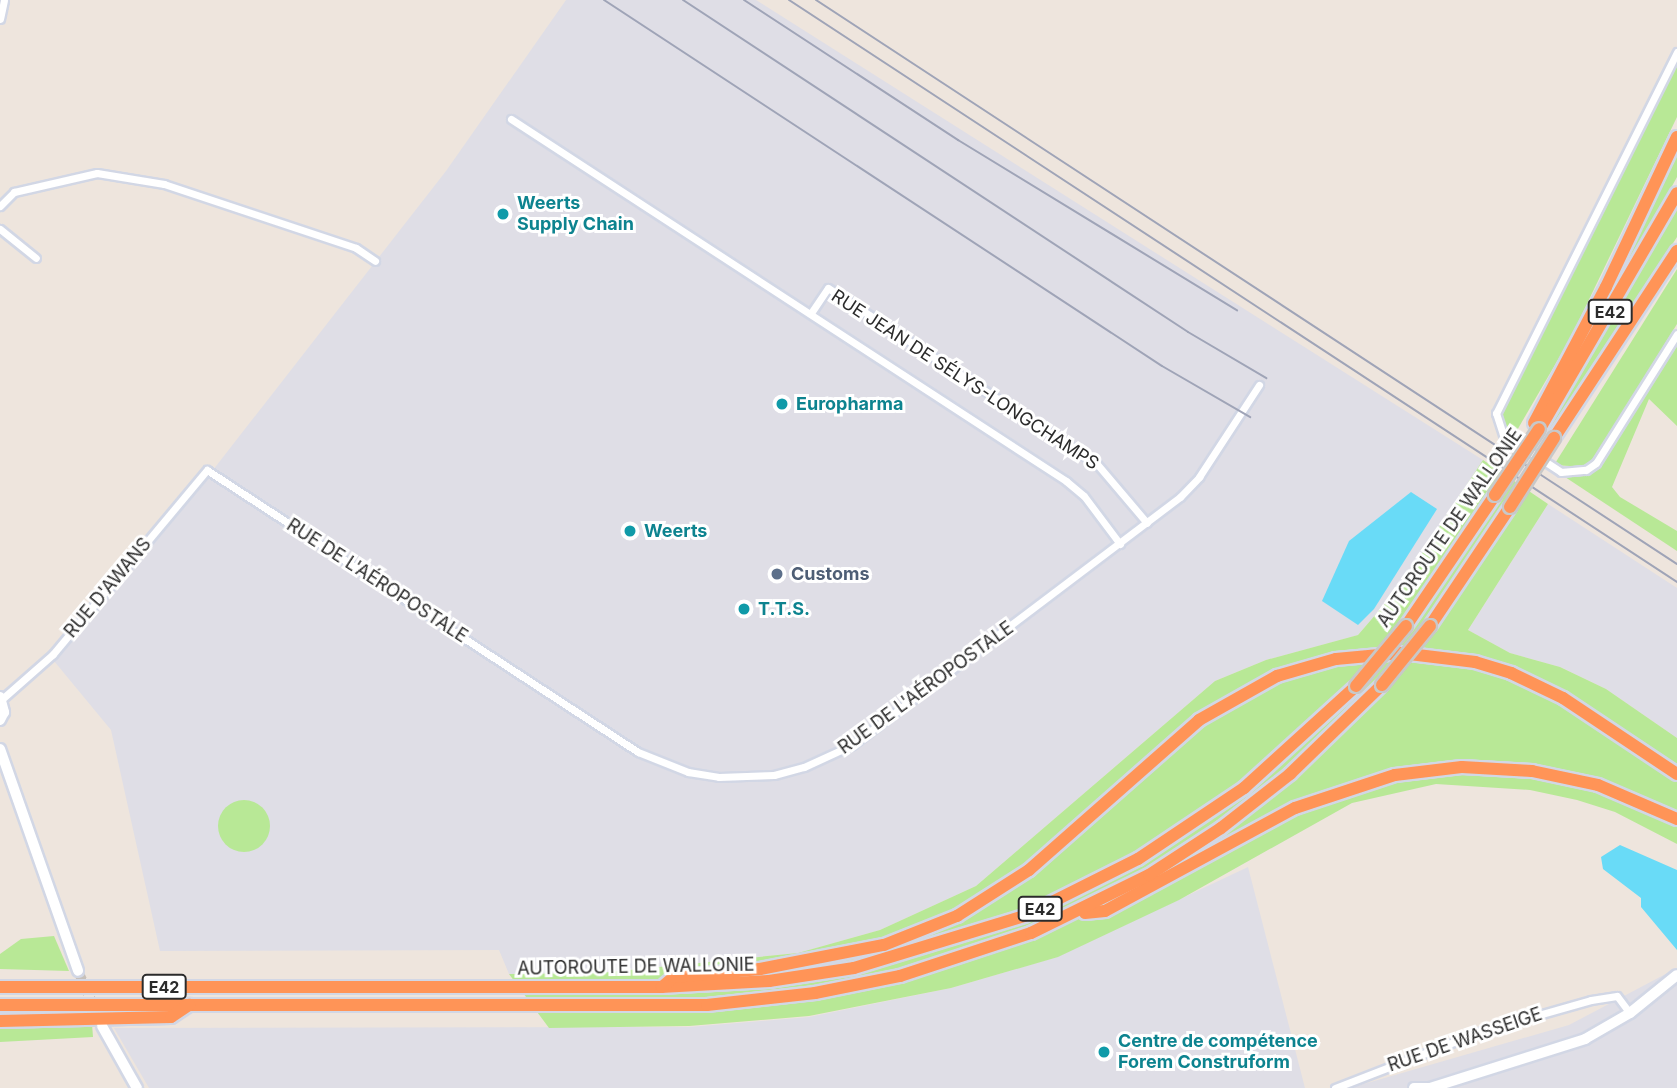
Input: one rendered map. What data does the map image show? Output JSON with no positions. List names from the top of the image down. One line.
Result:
{"streets":{"highway":["E42","AUTOROUTE DE WALLONIE"],"street":["RUE JEAN DE SÉLYS-LONGCHAMPS","RUE DE L'AÉROPOSTALE","RUE D'AWANS","RUE DE WASSEIGE"]},"crossings":[["RUE JEAN DE SÉLYS-LONGCHAMPS","RUE DE L'AÉROPOSTALE"],["RUE DE L'AÉROPOSTALE","RUE D'AWANS"]],"places":["Weerts Supply Chain","Europharma","Weerts","Customs","T.T.S.","Centre de compétence Forem Construform"]}
